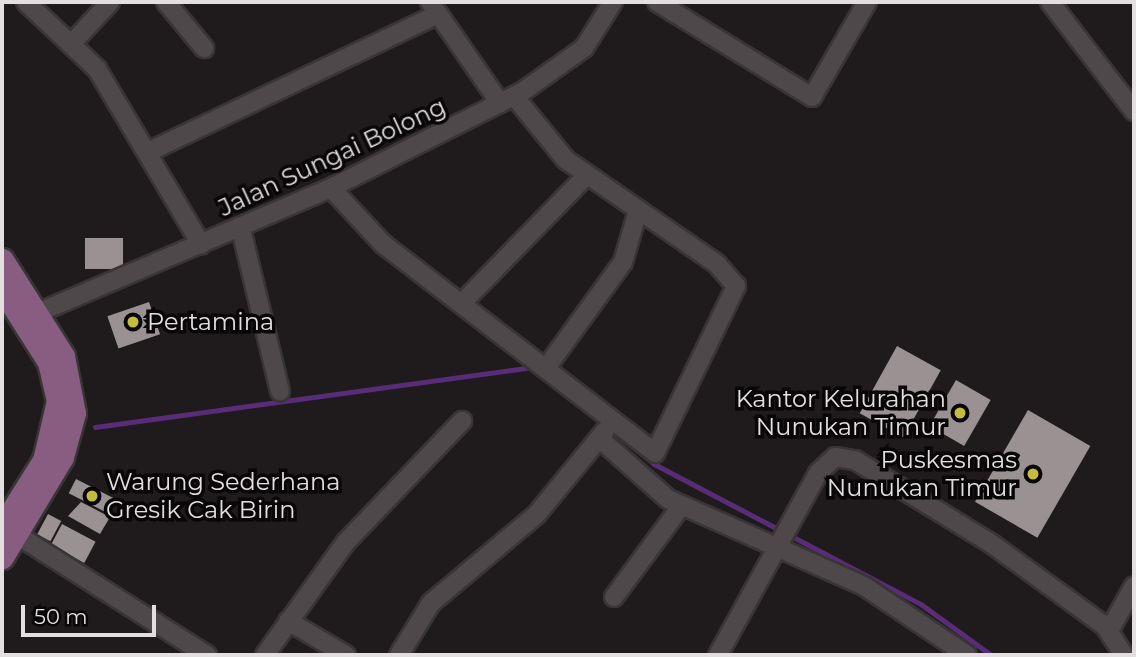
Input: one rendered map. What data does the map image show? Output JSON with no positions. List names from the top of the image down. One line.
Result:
{"streets":{"street":["Jalan Sungai Bolong"]},"places":["Pertamina","Kantor Kelurahan Nunukan Timur","Puskesmas Nunukan Timur","Warung Sederhana Gresik Cak Birin"],"scale_bar":"50 m"}
